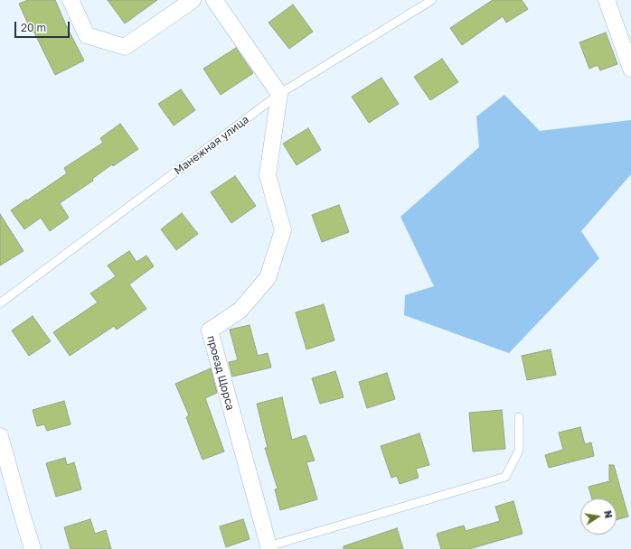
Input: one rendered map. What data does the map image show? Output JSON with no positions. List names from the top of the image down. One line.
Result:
{"streets":{"street":["проезд Щорса"],"lane":["Манежная улица"]},"crossings":[["Манежная улица","проезд Щорса"]],"scale_bar":"20 m","north":"right"}
